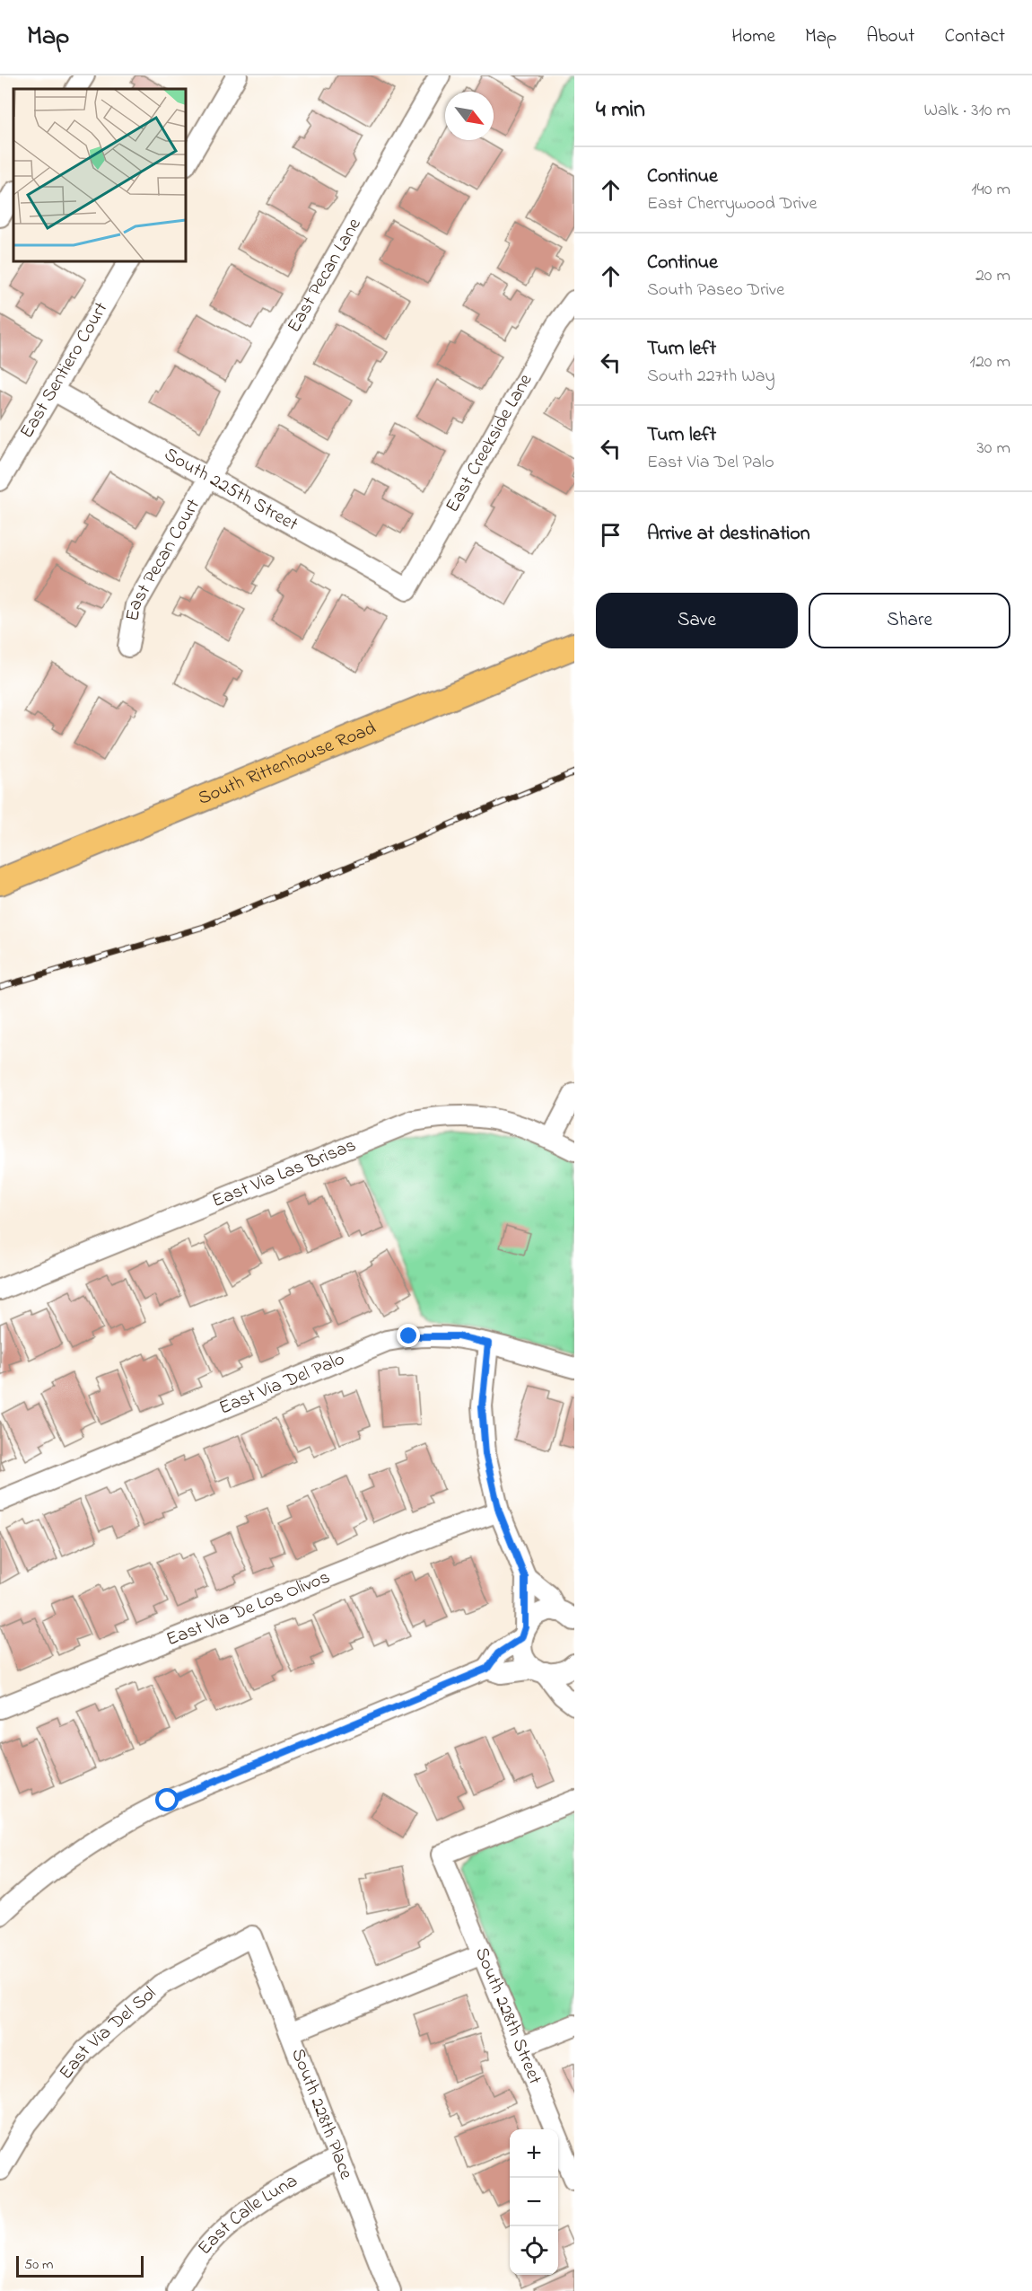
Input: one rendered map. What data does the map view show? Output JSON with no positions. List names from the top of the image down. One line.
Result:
{"streets":{"main road":["South Rittenhouse Road"],"street":["East Pecan Lane","East Sentiero Court","East Creekside Lane","South 225th Street","East Pecan Court","East Via Las Brisas","East Via Del Palo","East Via De Los Olivos","South 228th Street","East Via Del Sol","South 228th Place","East Calle Luna"]},"crossings":[["East Pecan Lane","South 225th Street"],["East Pecan Lane","East Pecan Court"],["East Sentiero Court","South 225th Street"],["East Creekside Lane","South 225th Street"],["South 225th Street","East Pecan Court"],["East Via Del Sol","South 228th Place"],["South 228th Place","East Calle Luna"]],"scale_bar":"50 m","north":"bottom right","page":{"header":"Map","nav":["Home","Map","About","Contact"],"heading":["4 min","Walk · 310 m"],"list":[["Continue","East Cherrywood Drive","140 m"],["Continue","South Paseo Drive","20 m"],["Turn left","South 227th Way","120 m"],["Turn left","East Via Del Palo","30 m"],"Arrive at destination"],"buttons":["Save","Share"],"map_buttons":["+","−"],"scale":"50 m"}}
